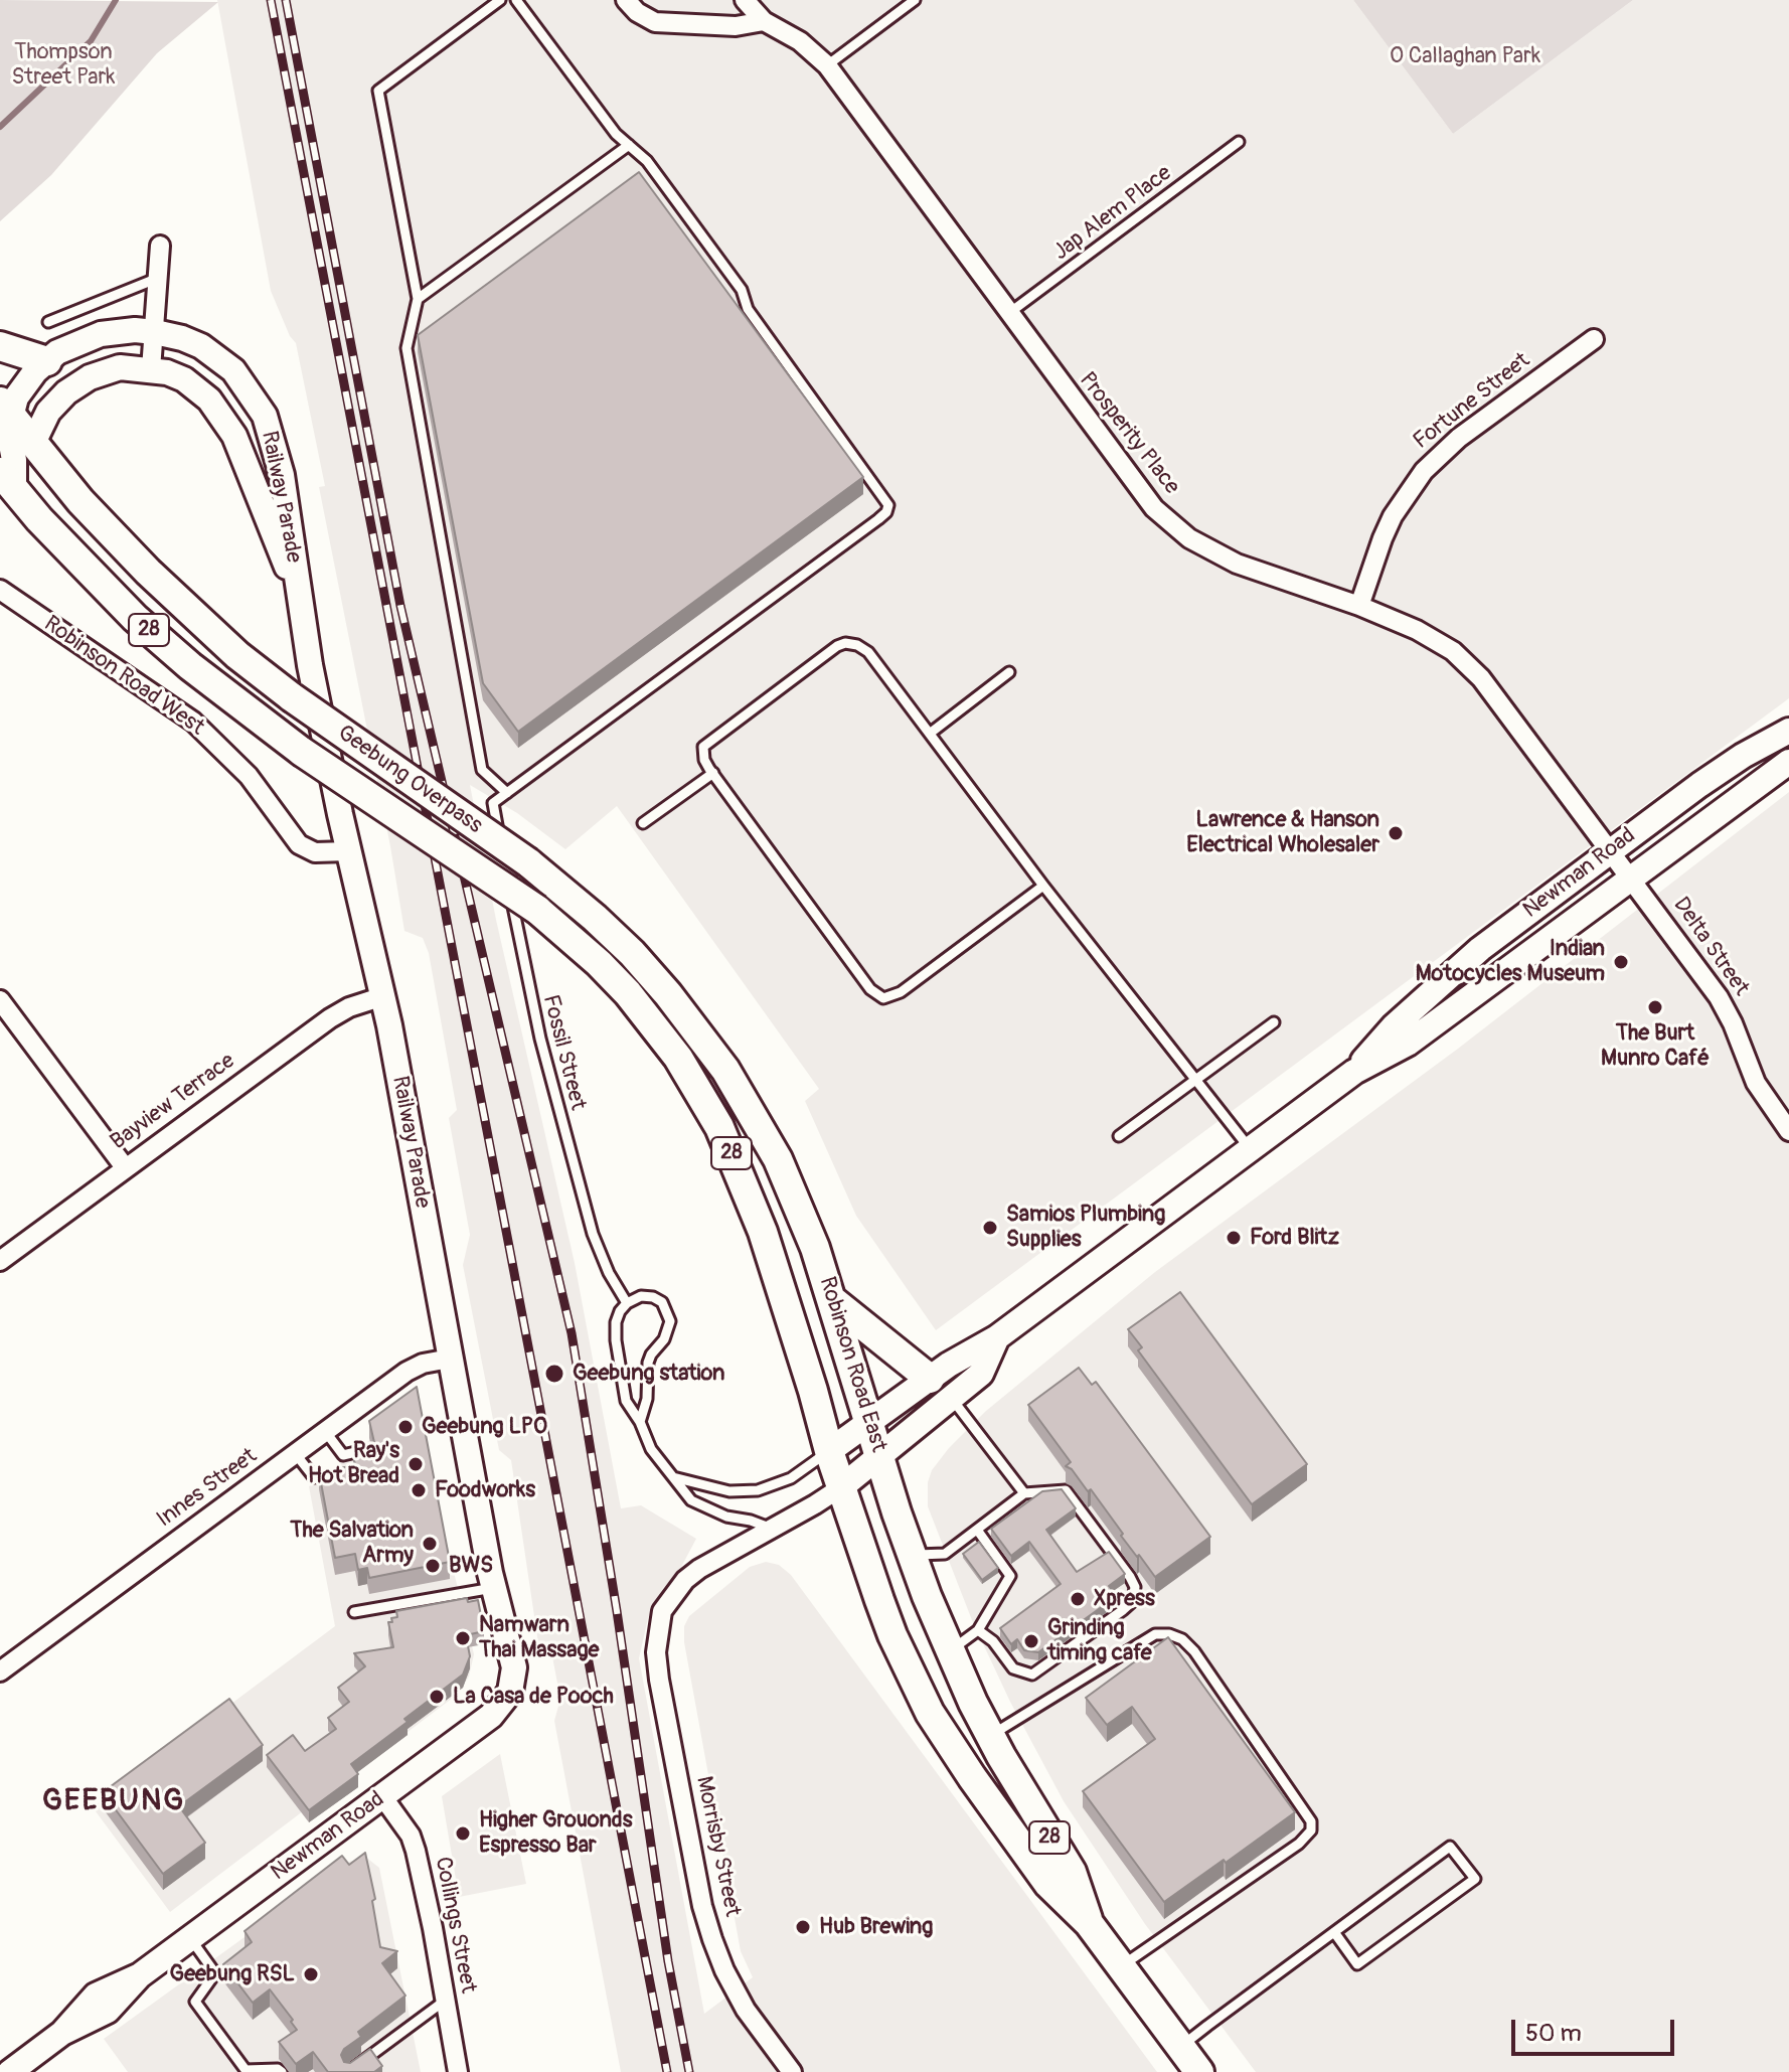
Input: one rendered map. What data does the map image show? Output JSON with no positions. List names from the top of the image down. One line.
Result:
{"streets":{"main road":["Railway Parade","28","Robinson Road West","Geebung Overpass","Newman Road","Robinson Road East"],"street":["Fortune Street","Prosperity Place","Delta Street","Bayview Terrace","Innes Street","Morrisby Street","Collings Street"],"lane":["Jap Alem Place","Fossil Street"]},"crossings":[["Jap Alem Place","Prosperity Place"],["Fortune Street","Prosperity Place"],["Prosperity Place","Newman Road"],["Prosperity Place","Delta Street"],["Railway Parade","28"],["Railway Parade","Robinson Road West"],["Railway Parade","Geebung Overpass"],["Railway Parade","Newman Road"],["Railway Parade","Bayview Terrace"],["Railway Parade","Innes Street"],["28","Geebung Overpass"],["Robinson Road West","Geebung Overpass"],["Geebung Overpass","Fossil Street"],["Geebung Overpass","Robinson Road East"],["Newman Road","Delta Street"],["Newman Road","Robinson Road East"],["Newman Road","Morrisby Street"],["Newman Road","Collings Street"],["Fossil Street","Robinson Road East"]],"districts":["GEEBUNG"],"parks":["Thompson Street Park","O Callaghan Park"],"places":["Lawrence & Hanson Electrical Wholesaler","Indian Motocycles Museum","The Burt Munro Café","Samios Plumbing Supplies","Ford Blitz","Geebung station","Geebung LPO","Ray's Hot Bread","Foodworks","The Salvation Army","BWS","Xpress","Namwarn Thai Massage","Grinding timing cafe","La Casa de Pooch","Higher Grouonds Espresso Bar","Hub Brewing","Geebung RSL"],"scale_bar":"50 m"}
